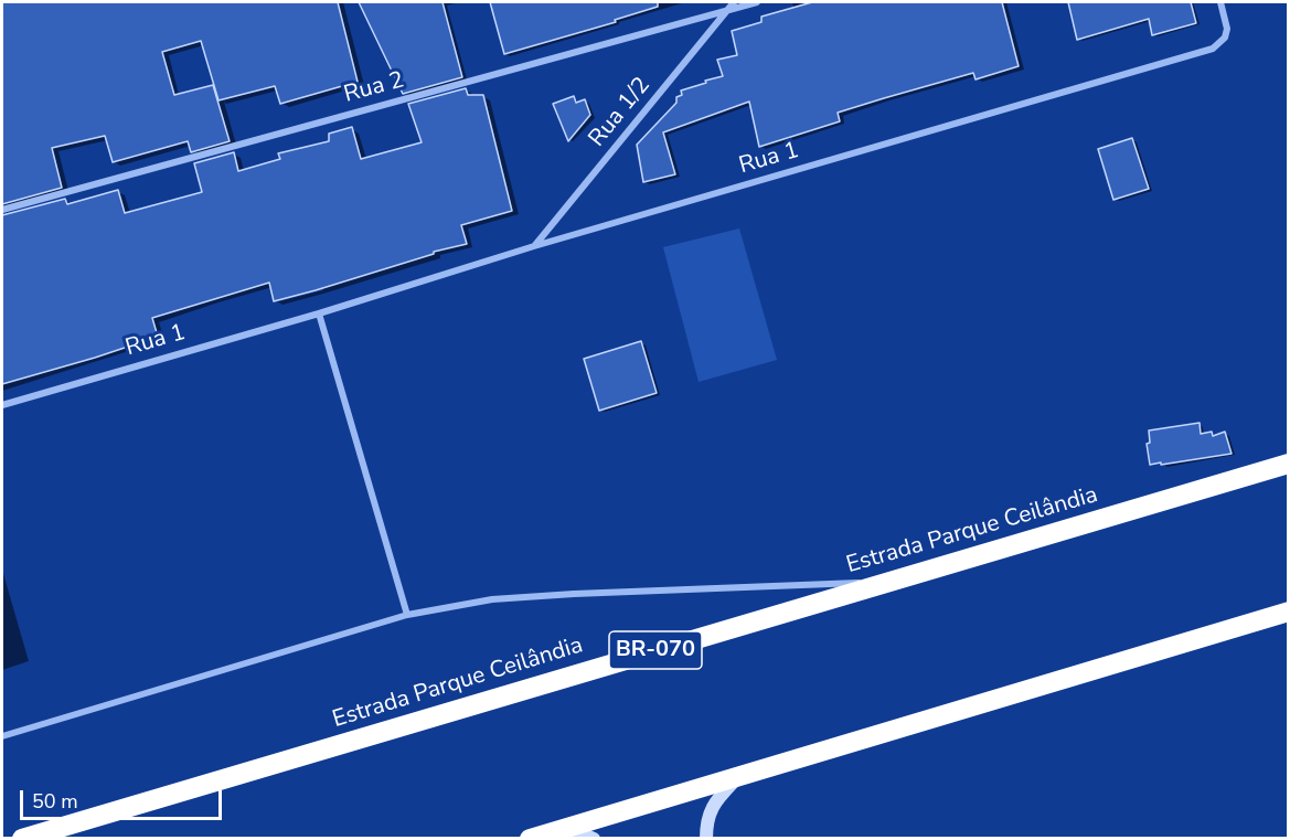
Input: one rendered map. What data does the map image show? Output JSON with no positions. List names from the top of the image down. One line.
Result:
{"streets":{"highway":["Estrada Parque Ceilândia","BR-070"],"street":["Rua 2","Rua 1/2","Rua 1"]},"crossings":[["Rua 2","Rua 1/2"],["Rua 1/2","Rua 1"]],"scale_bar":"50 m"}
